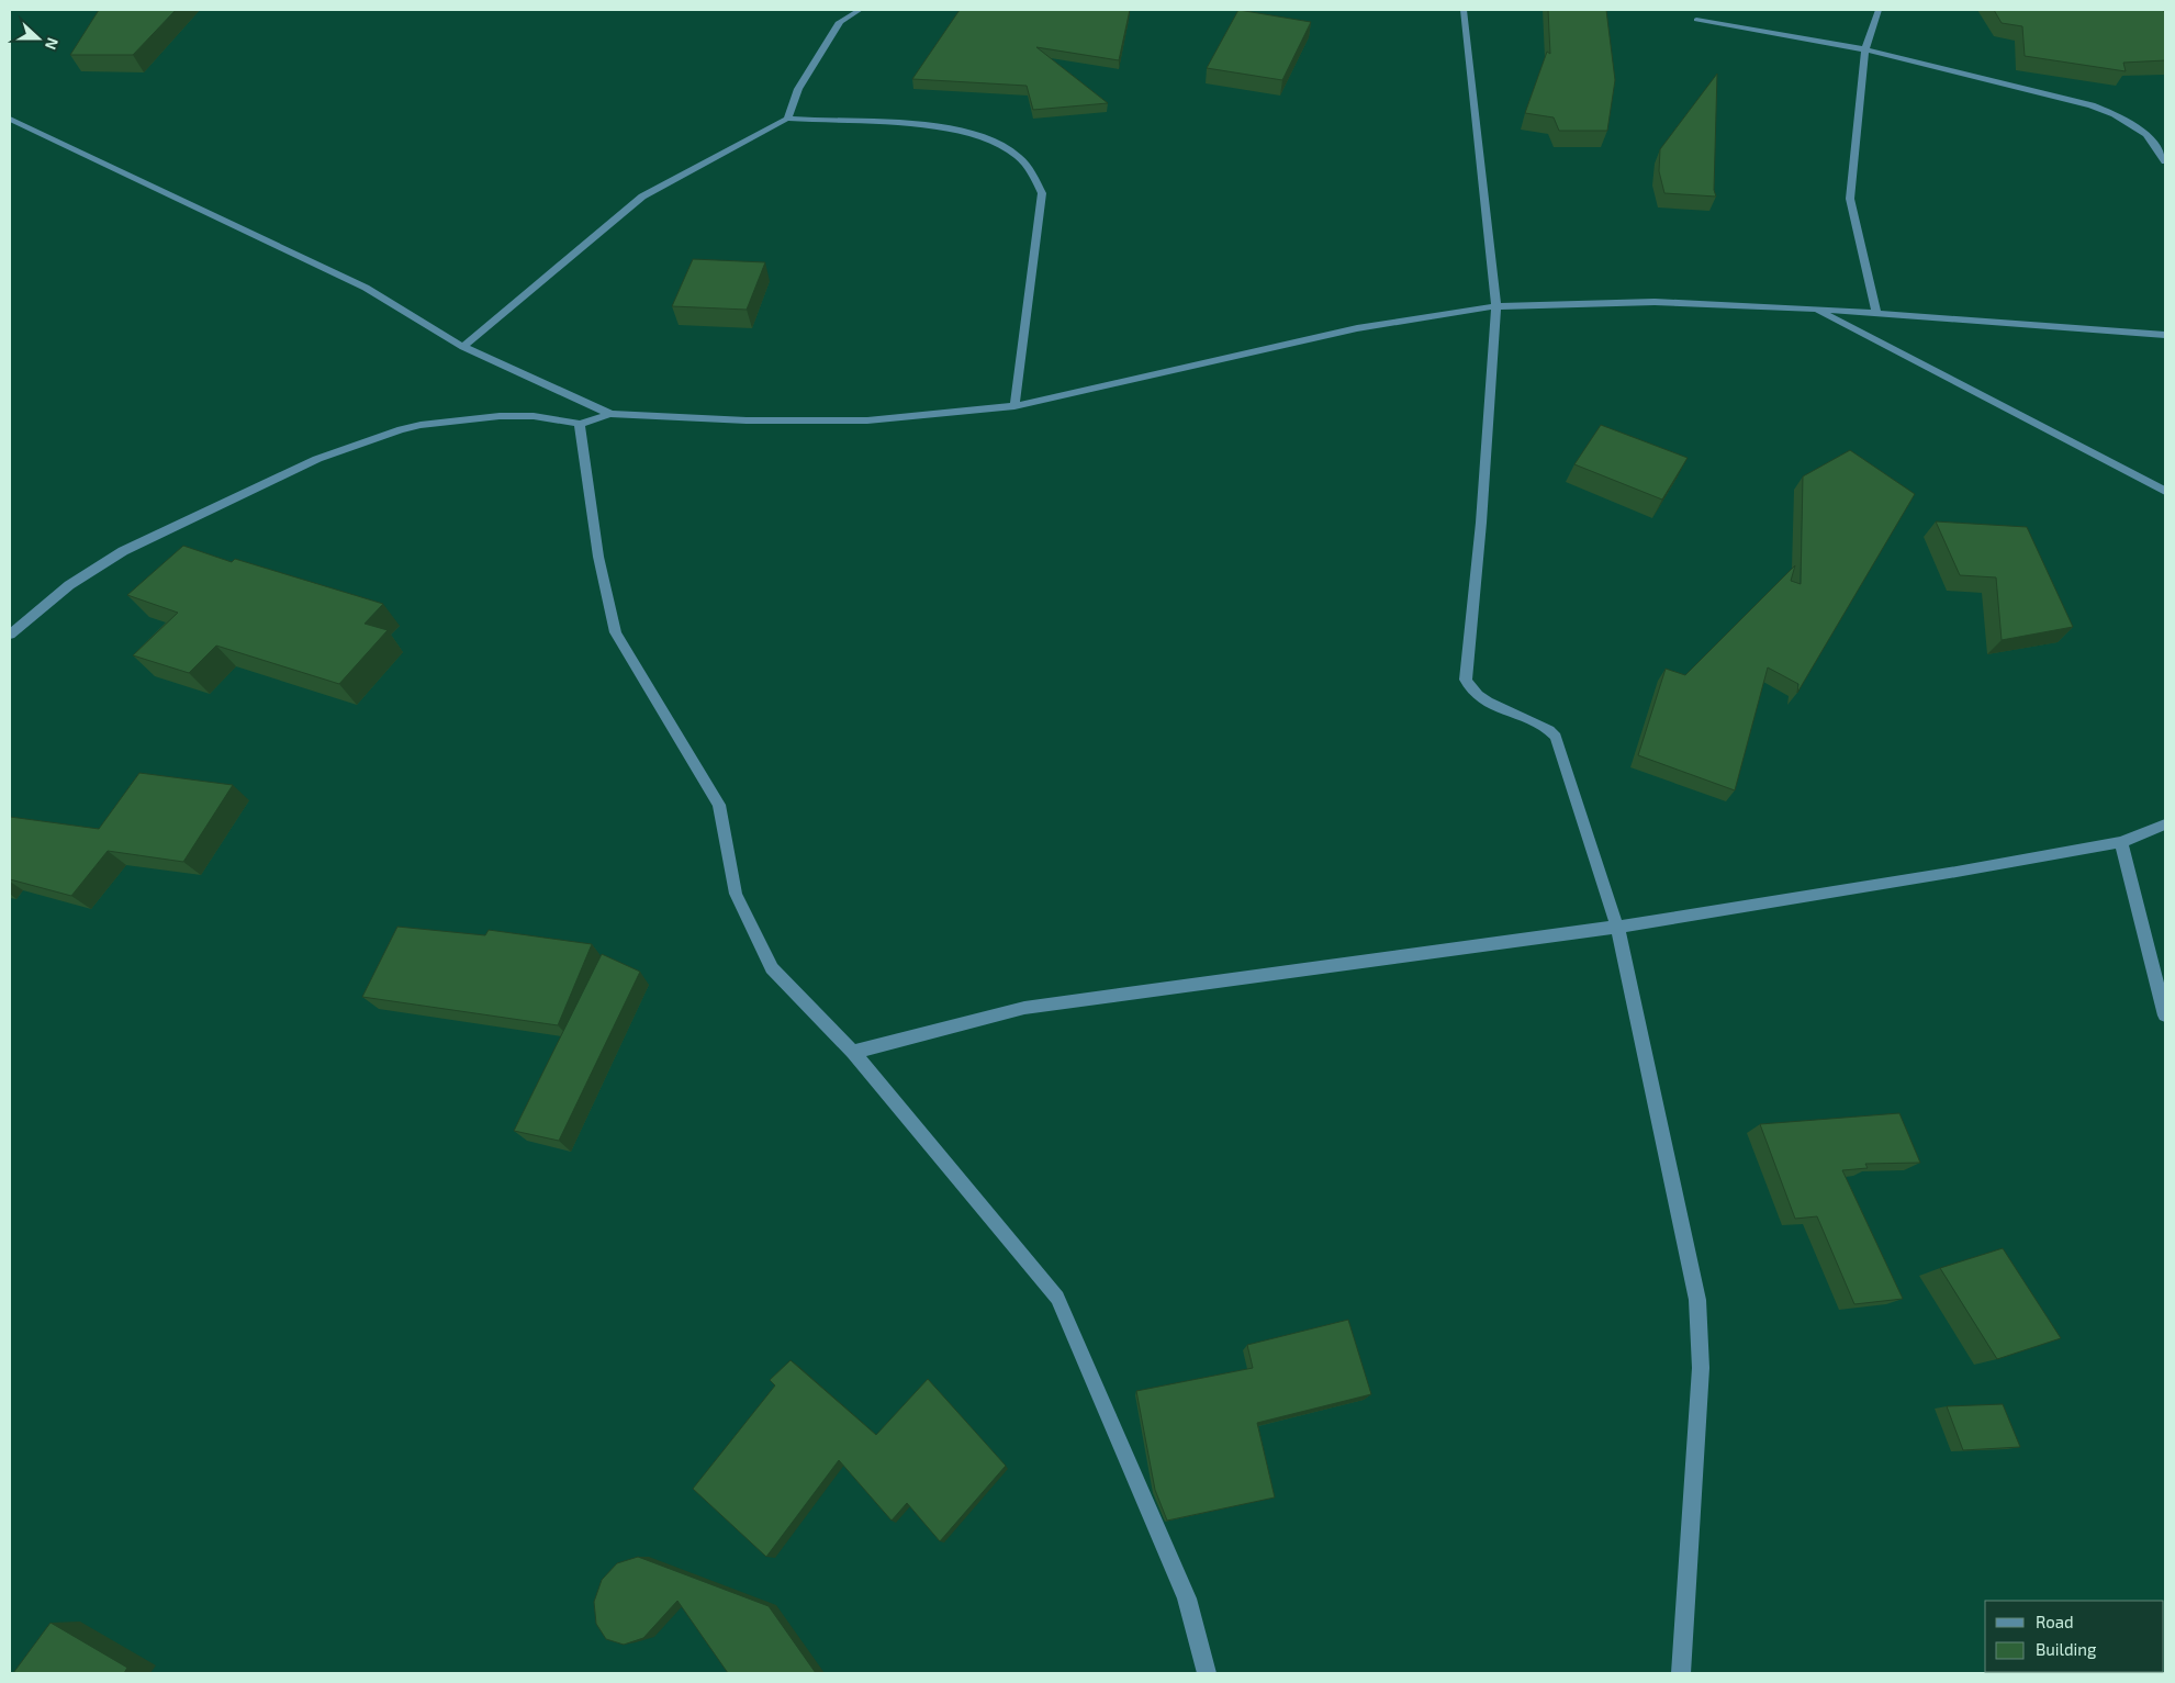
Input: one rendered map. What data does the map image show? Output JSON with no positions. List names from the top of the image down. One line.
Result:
{"legend":["Road","Building"],"north":"right"}
